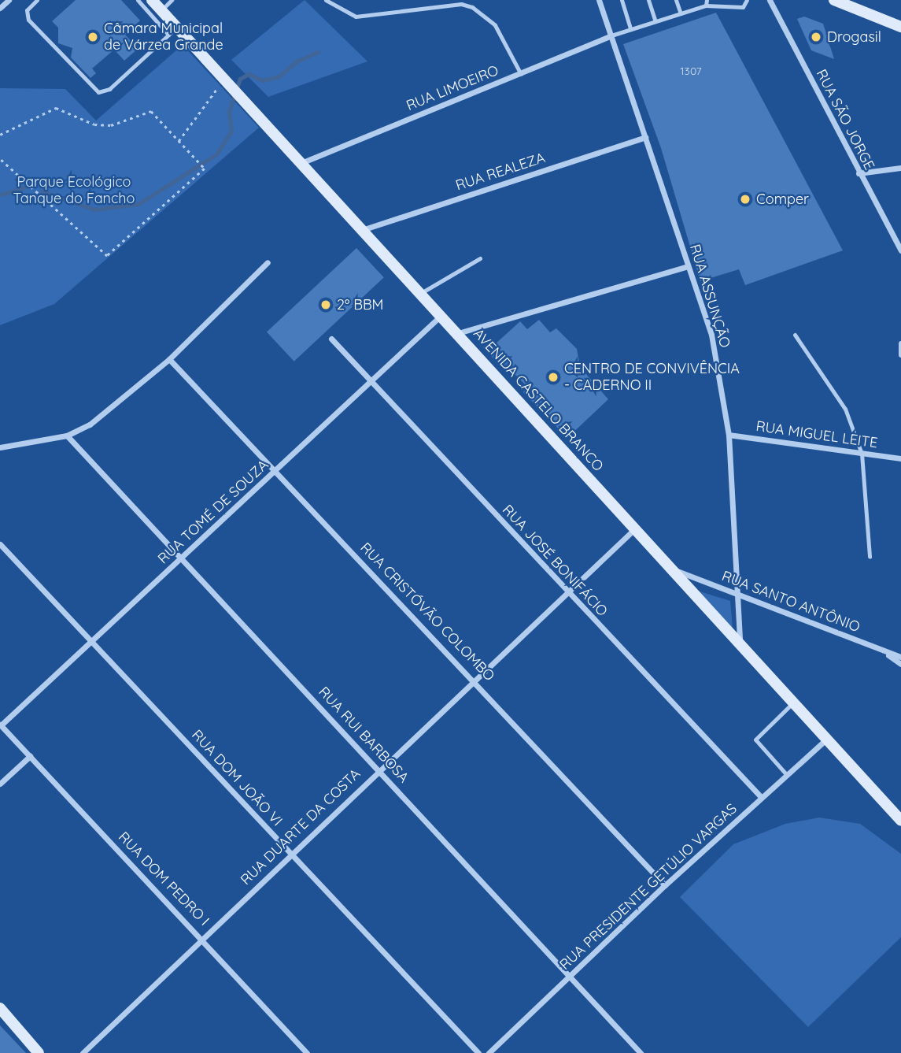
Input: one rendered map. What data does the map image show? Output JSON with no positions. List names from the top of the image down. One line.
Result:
{"streets":{"street":["RUA LIMOEIRO","RUA SÃO JORGE","RUA REALEZA","RUA ASSUNÇÃO","AVENIDA CASTELO BRANCO","RUA MIGUEL LEITE","RUA TOMÉ DE SOUZA","RUA JOSÉ BONIFÁCIO","RUA SANTO ANTÔNIO","RUA CRISTÓVÃO COLOMBO","RUA RUI BARBOSA","RUA DOM JOÃO VI","RUA DUARTE DA COSTA","RUA DOM PEDRO I","RUA PRESIDENTE GETÚLIO VARGAS"]},"crossings":[["RUA LIMOEIRO","RUA ASSUNÇÃO"],["RUA LIMOEIRO","AVENIDA CASTELO BRANCO"],["RUA REALEZA","RUA ASSUNÇÃO"],["RUA REALEZA","AVENIDA CASTELO BRANCO"],["RUA ASSUNÇÃO","AVENIDA CASTELO BRANCO"],["RUA ASSUNÇÃO","RUA MIGUEL LEITE"],["RUA ASSUNÇÃO","RUA SANTO ANTÔNIO"],["AVENIDA CASTELO BRANCO","RUA TOMÉ DE SOUZA"],["AVENIDA CASTELO BRANCO","RUA SANTO ANTÔNIO"],["AVENIDA CASTELO BRANCO","RUA DUARTE DA COSTA"],["AVENIDA CASTELO BRANCO","RUA PRESIDENTE GETÚLIO VARGAS"],["RUA TOMÉ DE SOUZA","RUA JOSÉ BONIFÁCIO"],["RUA TOMÉ DE SOUZA","RUA CRISTÓVÃO COLOMBO"],["RUA TOMÉ DE SOUZA","RUA RUI BARBOSA"],["RUA TOMÉ DE SOUZA","RUA DOM JOÃO VI"],["RUA TOMÉ DE SOUZA","RUA DOM PEDRO I"],["RUA JOSÉ BONIFÁCIO","RUA DUARTE DA COSTA"],["RUA JOSÉ BONIFÁCIO","RUA PRESIDENTE GETÚLIO VARGAS"],["RUA CRISTÓVÃO COLOMBO","RUA DUARTE DA COSTA"],["RUA CRISTÓVÃO COLOMBO","RUA PRESIDENTE GETÚLIO VARGAS"],["RUA RUI BARBOSA","RUA DUARTE DA COSTA"],["RUA RUI BARBOSA","RUA PRESIDENTE GETÚLIO VARGAS"],["RUA DOM JOÃO VI","RUA DUARTE DA COSTA"],["RUA DUARTE DA COSTA","RUA DOM PEDRO I"]],"parks":["Parque Ecológico Tanque do Fancho"],"places":["Câmara Municipal de Várzea Grande","Drogasil","Comper","2º BBM","CENTRO DE CONVIVÊNCIA - CADERNO II"],"house_numbers":["1307"]}
